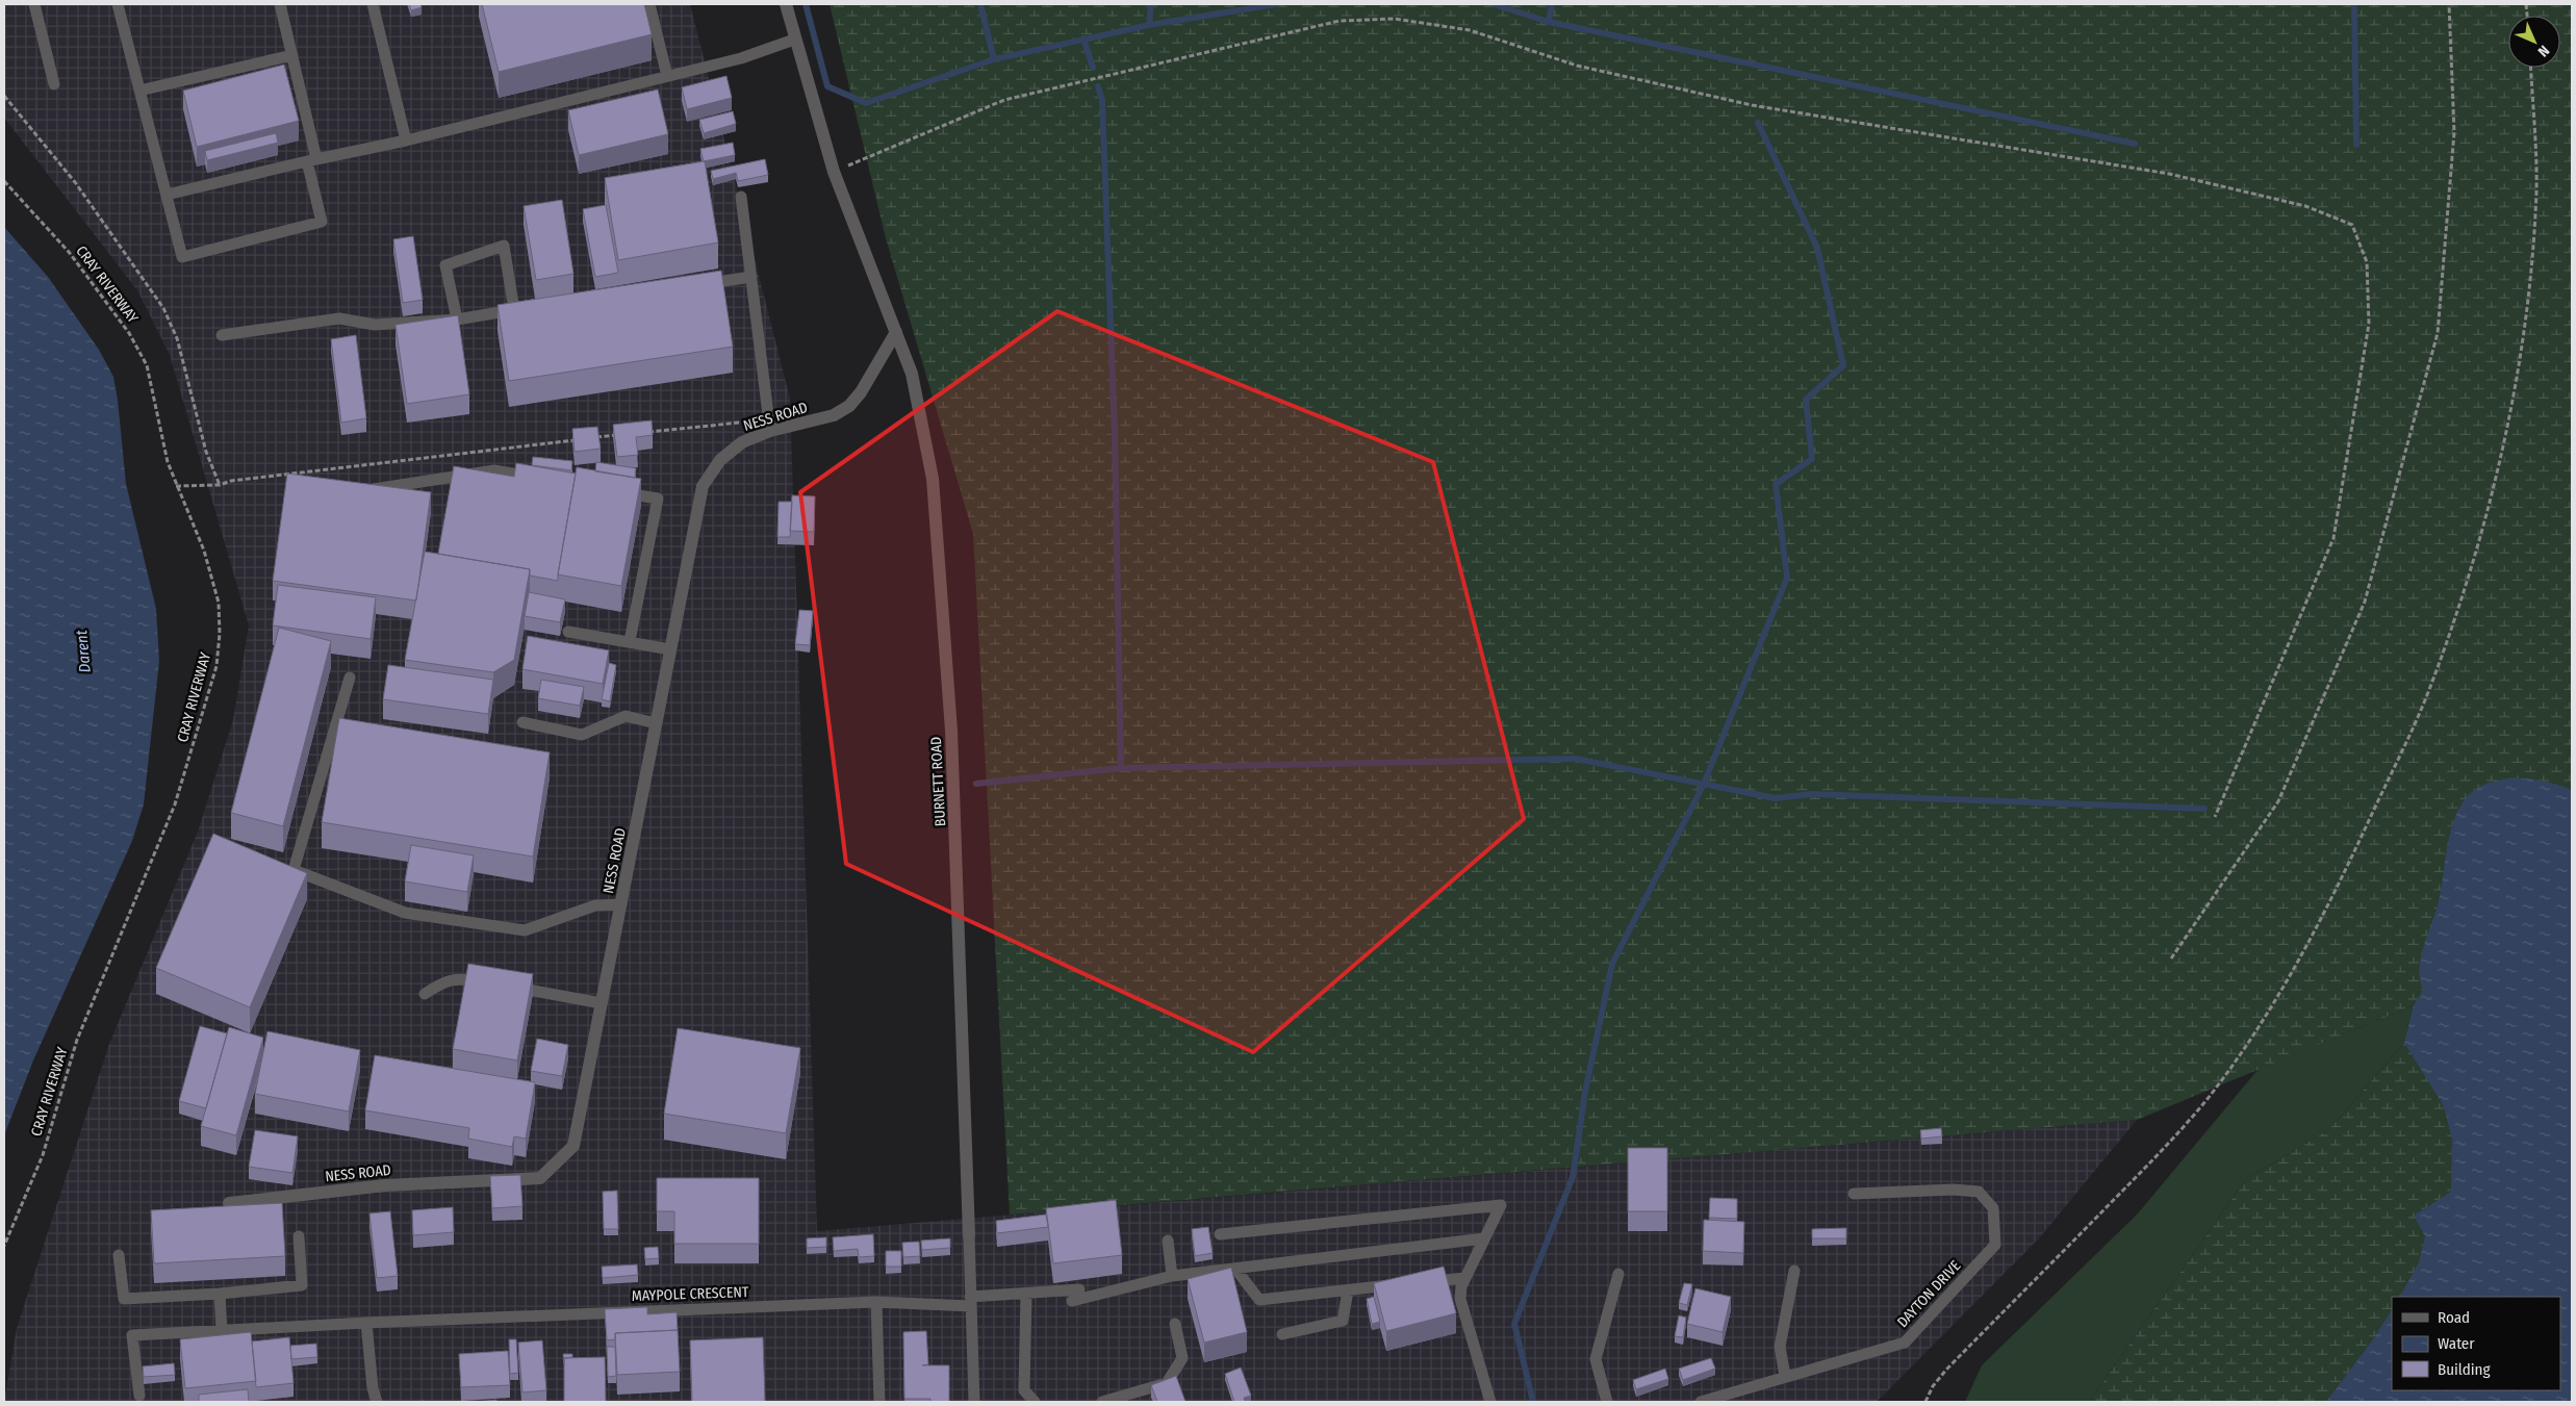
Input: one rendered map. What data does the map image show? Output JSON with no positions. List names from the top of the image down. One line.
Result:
{"streets":{"street":["NESS ROAD","BURNETT ROAD"],"lane":["MAYPOLE CRESCENT","DAYTON DRIVE"],"path":["CRAY RIVERWAY"]},"crossings":[["NESS ROAD","BURNETT ROAD"]],"water":["Darent"],"legend":["Road","Water","Building"],"north":"bottom right"}
